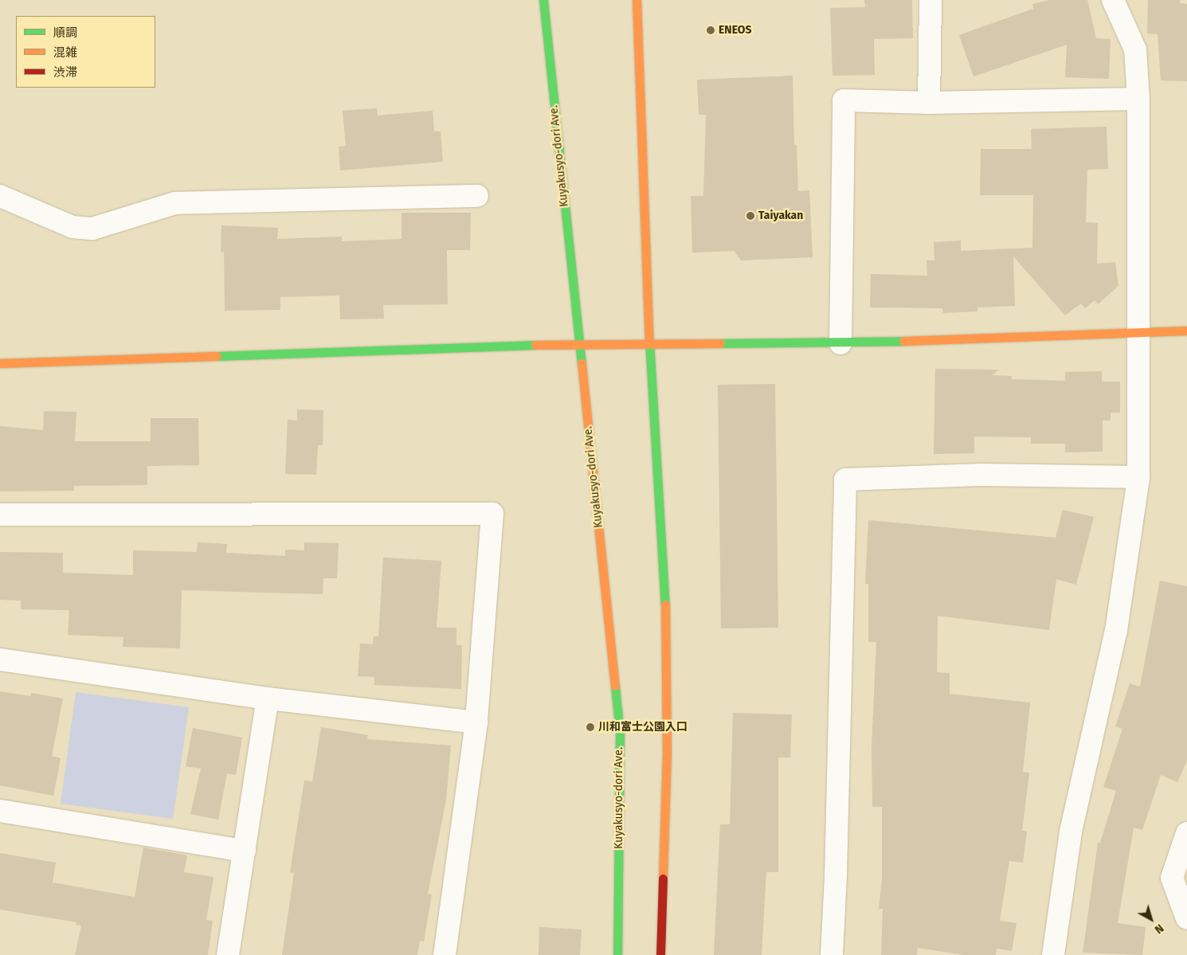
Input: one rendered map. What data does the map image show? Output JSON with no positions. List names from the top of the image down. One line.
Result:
{"streets":{"street":["Kuyakusyo-dori Ave."]},"places":["ENEOS","Taiyakan","川和富士公園入口"],"legend":["順調","混雑","渋滞"],"north":"bottom right"}
